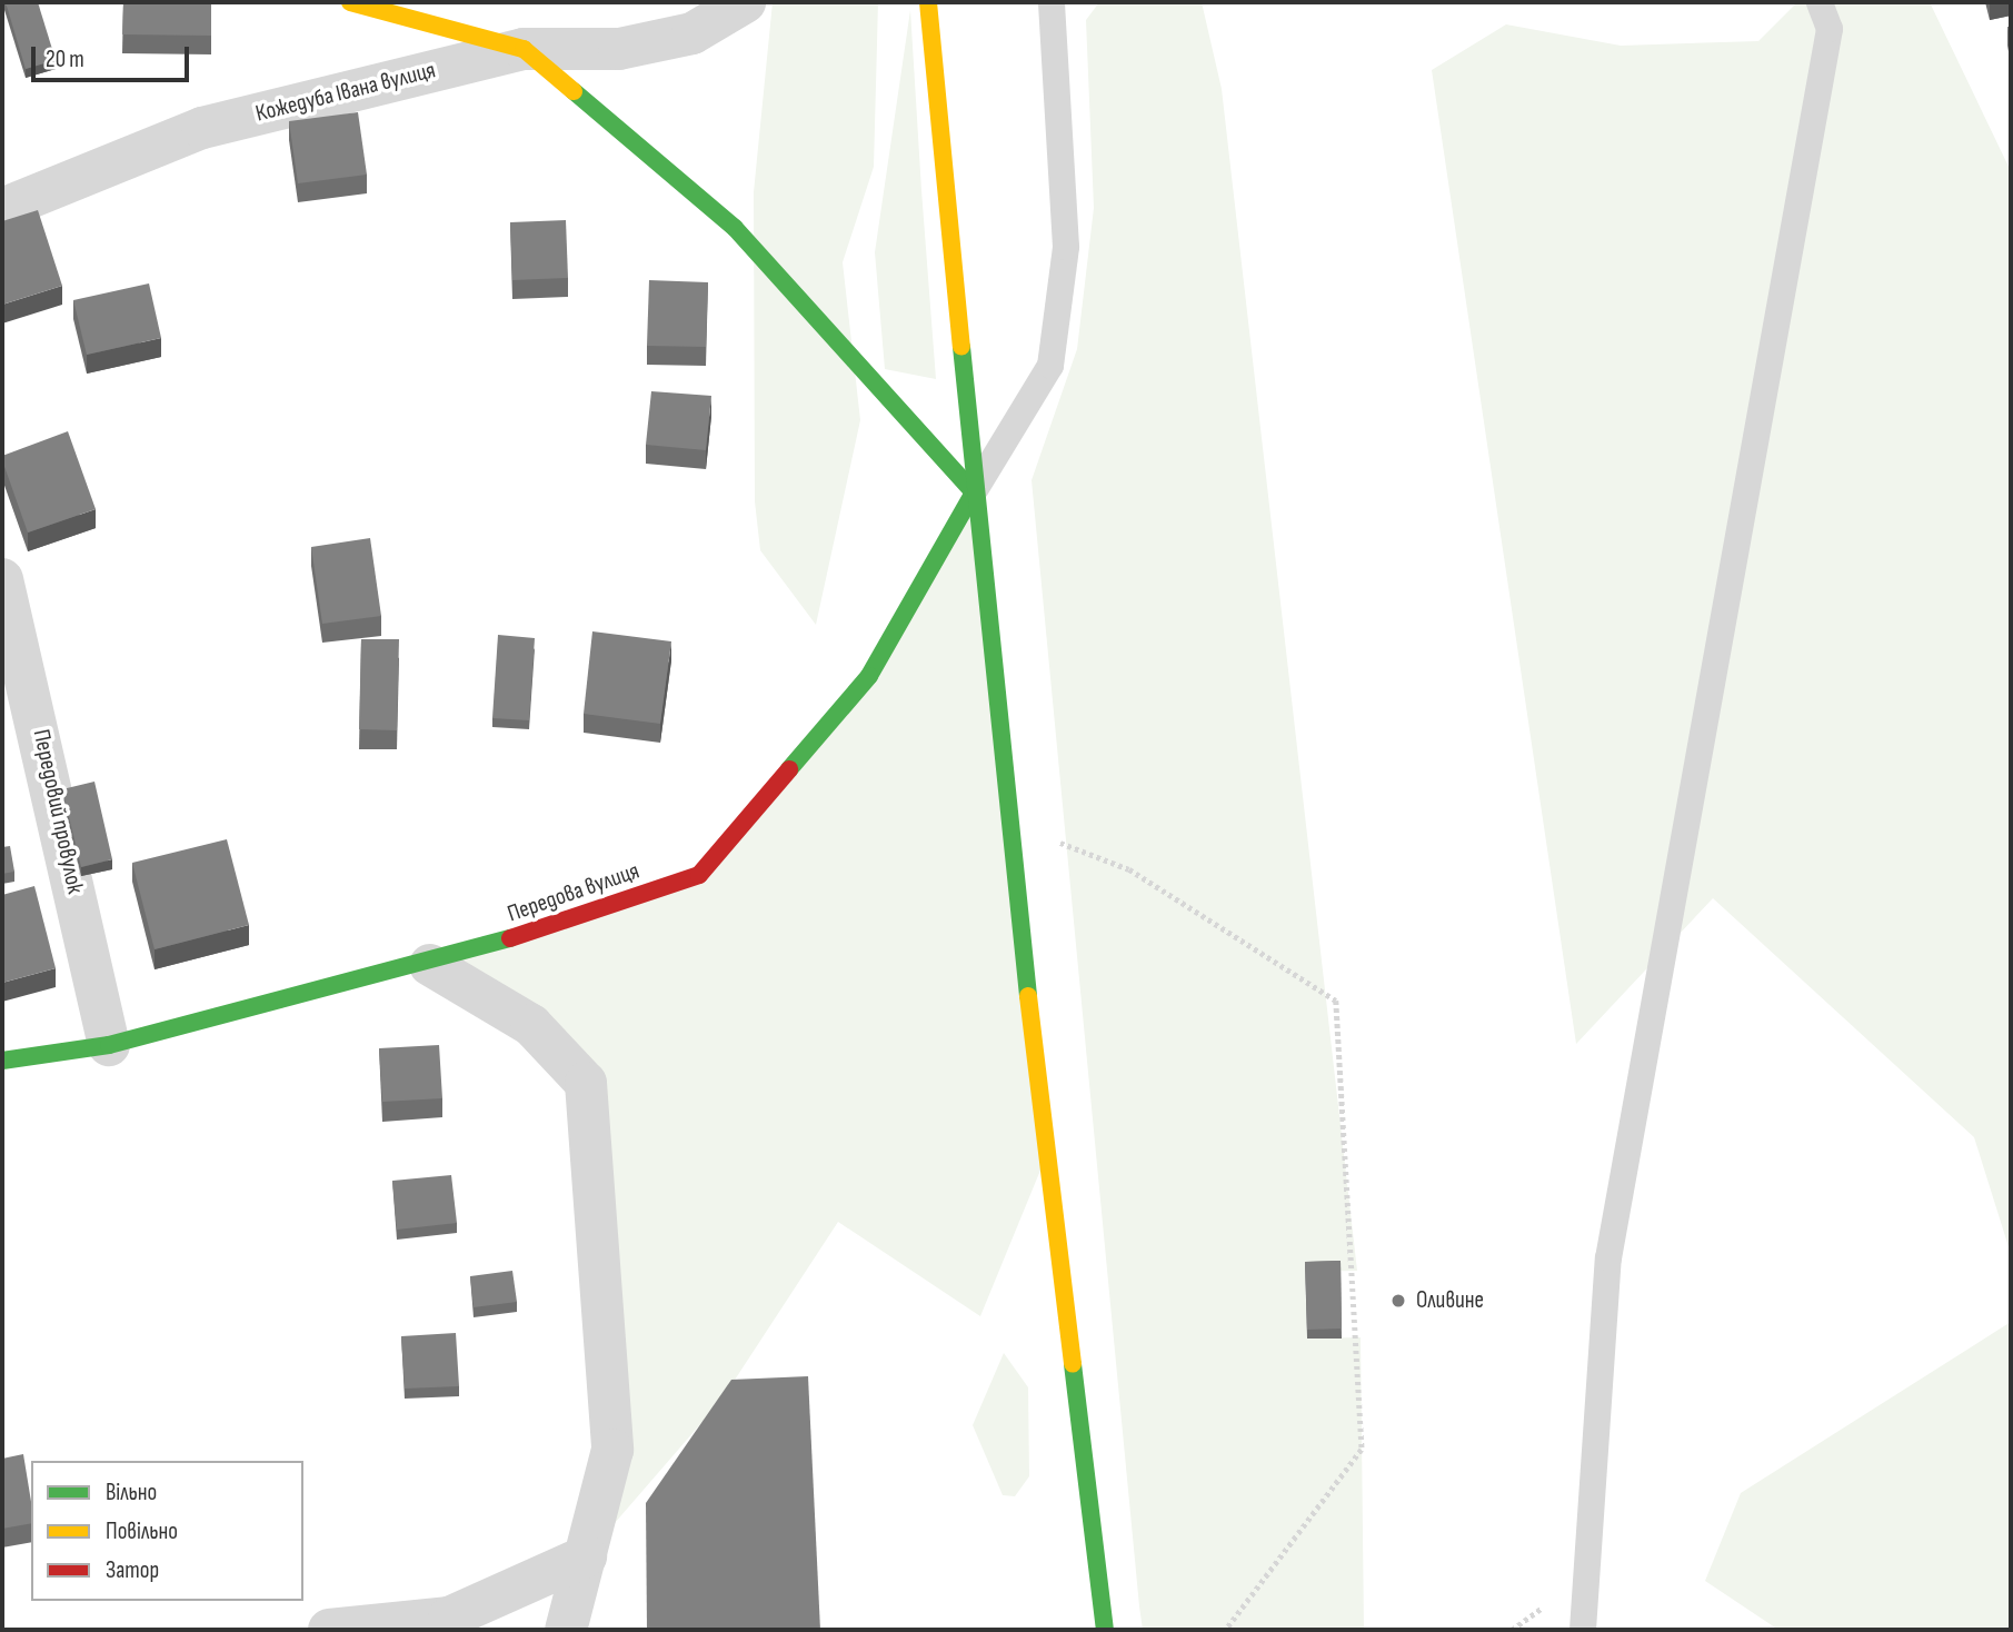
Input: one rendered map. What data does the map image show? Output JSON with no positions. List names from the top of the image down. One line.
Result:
{"streets":{"street":["Кожедуба Івана вулиця","Передовий провулок","Передова вулиця"]},"crossings":[["Передовий провулок","Передова вулиця"]],"places":["Оливине"],"legend":["Вільно","Повільно","Затор"],"scale_bar":"20 m"}
